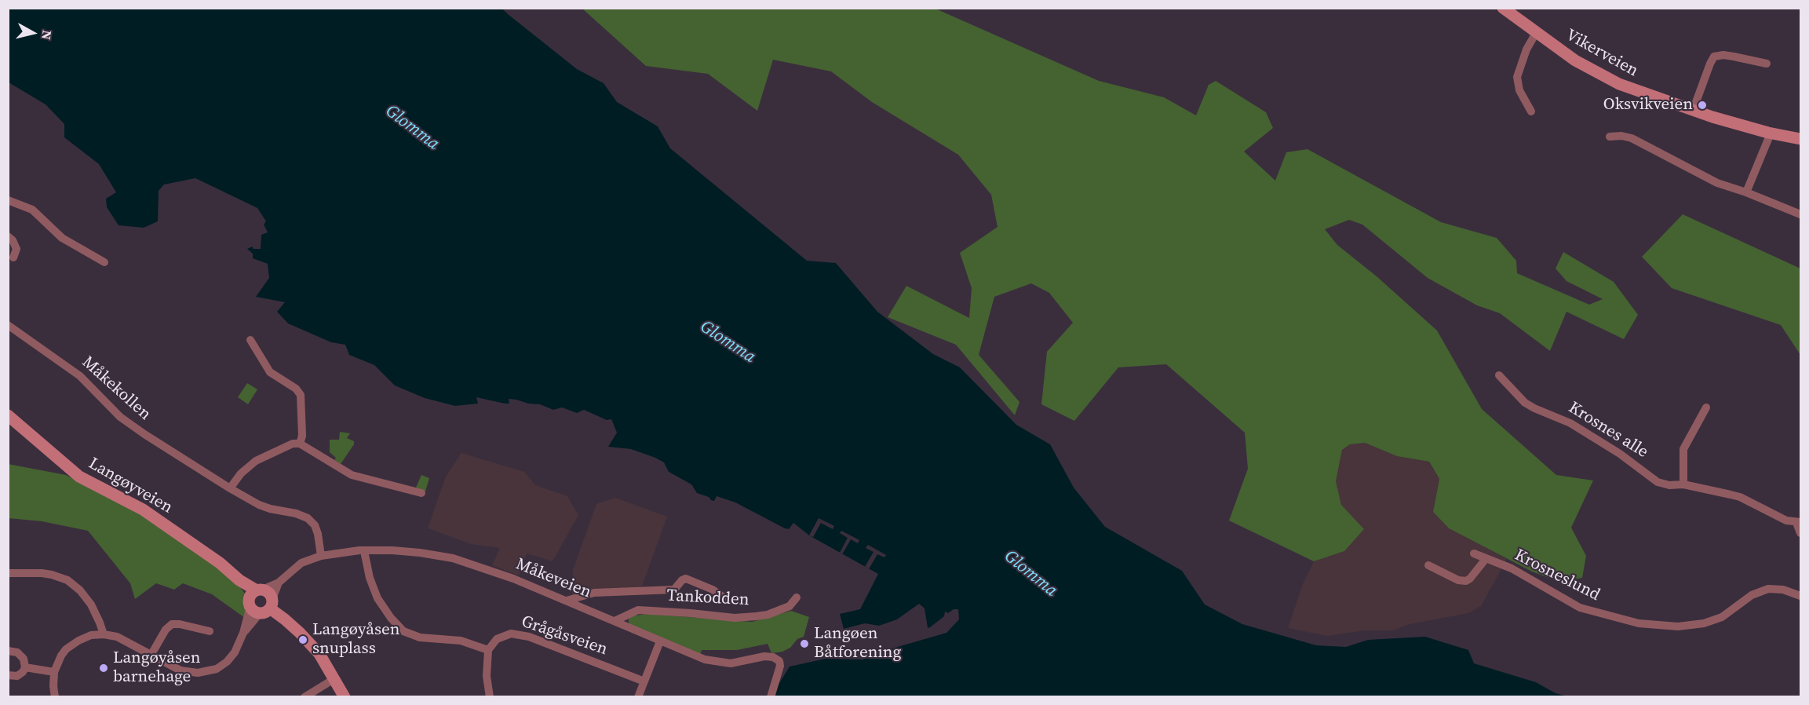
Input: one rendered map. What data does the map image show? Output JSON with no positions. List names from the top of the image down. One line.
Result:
{"streets":{"main road":["Vikerveien","Langøyveien"],"street":["Måkekollen","Krosnes alle","Krosneslund","Måkeveien","Tankodden","Grågåsveien"]},"crossings":[["Måkekollen","Måkeveien"],["Langøyveien","Måkeveien"],["Måkeveien","Tankodden"]],"water":["Glomma"],"places":["Oksvikveien","Langøyåsen snuplass","Langøen Båtforening","Langøyåsen barnehage"],"north":"right"}
